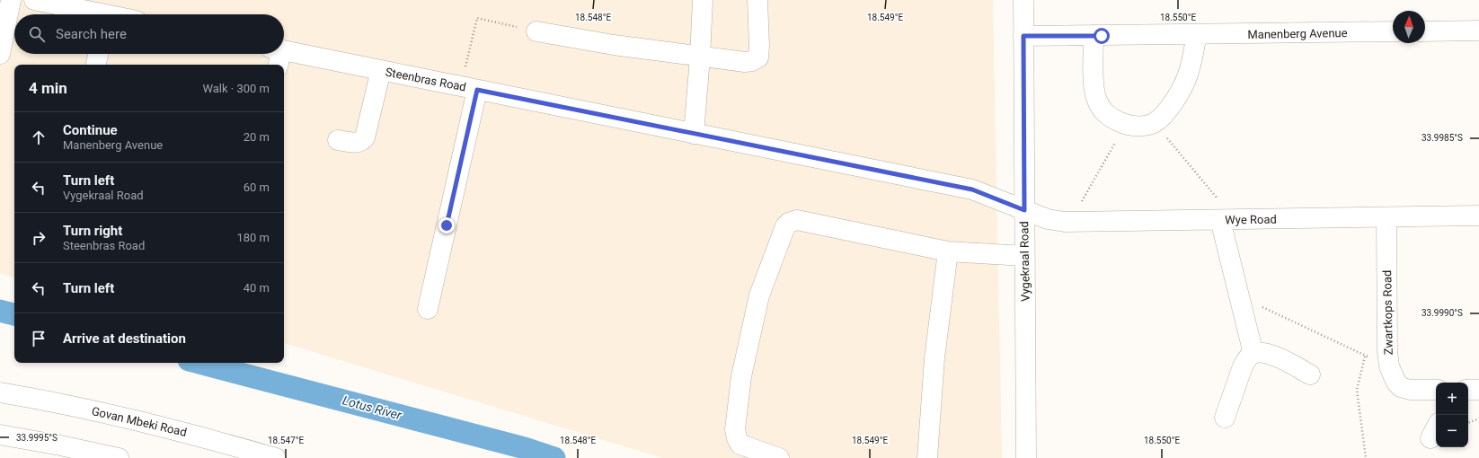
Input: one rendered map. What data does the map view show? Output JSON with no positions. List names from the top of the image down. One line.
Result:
{"streets":{"street":["Manenberg Avenue","Steenbras Road","Wye Road","Vygekraal Road","Zwartkops Road","Govan Mbeki Road"]},"crossings":[["Manenberg Avenue","Vygekraal Road"],["Steenbras Road","Wye Road"],["Steenbras Road","Vygekraal Road"],["Wye Road","Vygekraal Road"],["Wye Road","Zwartkops Road"]],"water":["Lotus River"],"north":"top","page":{"search":"Search here","heading":["4 min","Walk · 300 m"],"list":[["Continue","Manenberg Avenue","20 m"],["Turn left","Vygekraal Road","60 m"],["Turn right","Steenbras Road","180 m"],["Turn left","40 m"],"Arrive at destination"],"map_buttons":["+","−"]},"coordinates":["18.548°E","18.549°E","18.550°E","33.9985°S","33.9990°S","33.9995°S","18.547°E"]}
